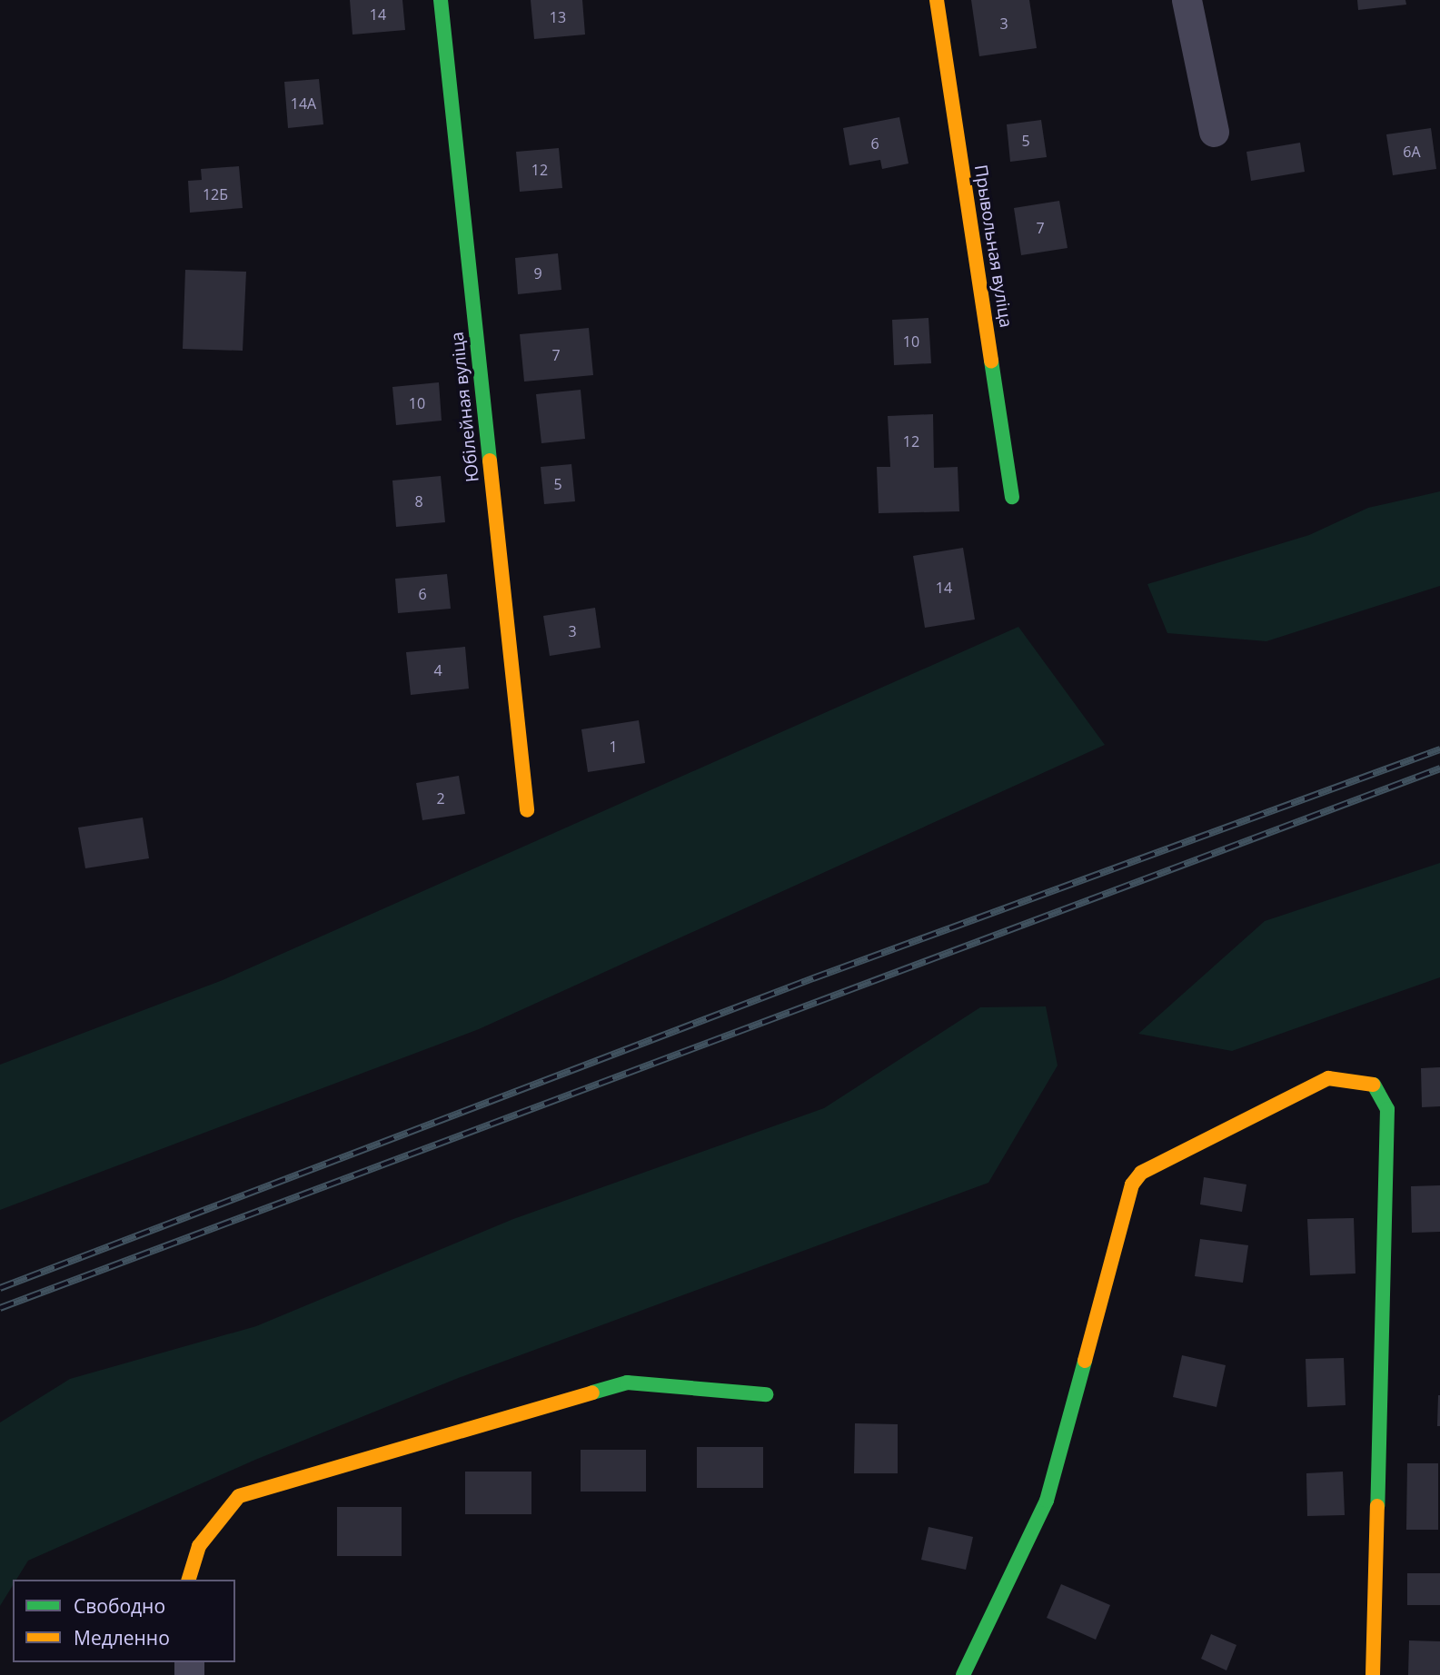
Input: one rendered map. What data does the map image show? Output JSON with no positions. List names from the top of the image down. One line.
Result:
{"streets":{"street":["Прывольная вуліца","Юбілейная вуліца"]},"house_numbers":["14","13","3","14А","5","6","6А","12","12Б","7","9","10","7","10","12","5","8","14","6","3","4","1","2"],"legend":["Свободно","Медленно"]}
